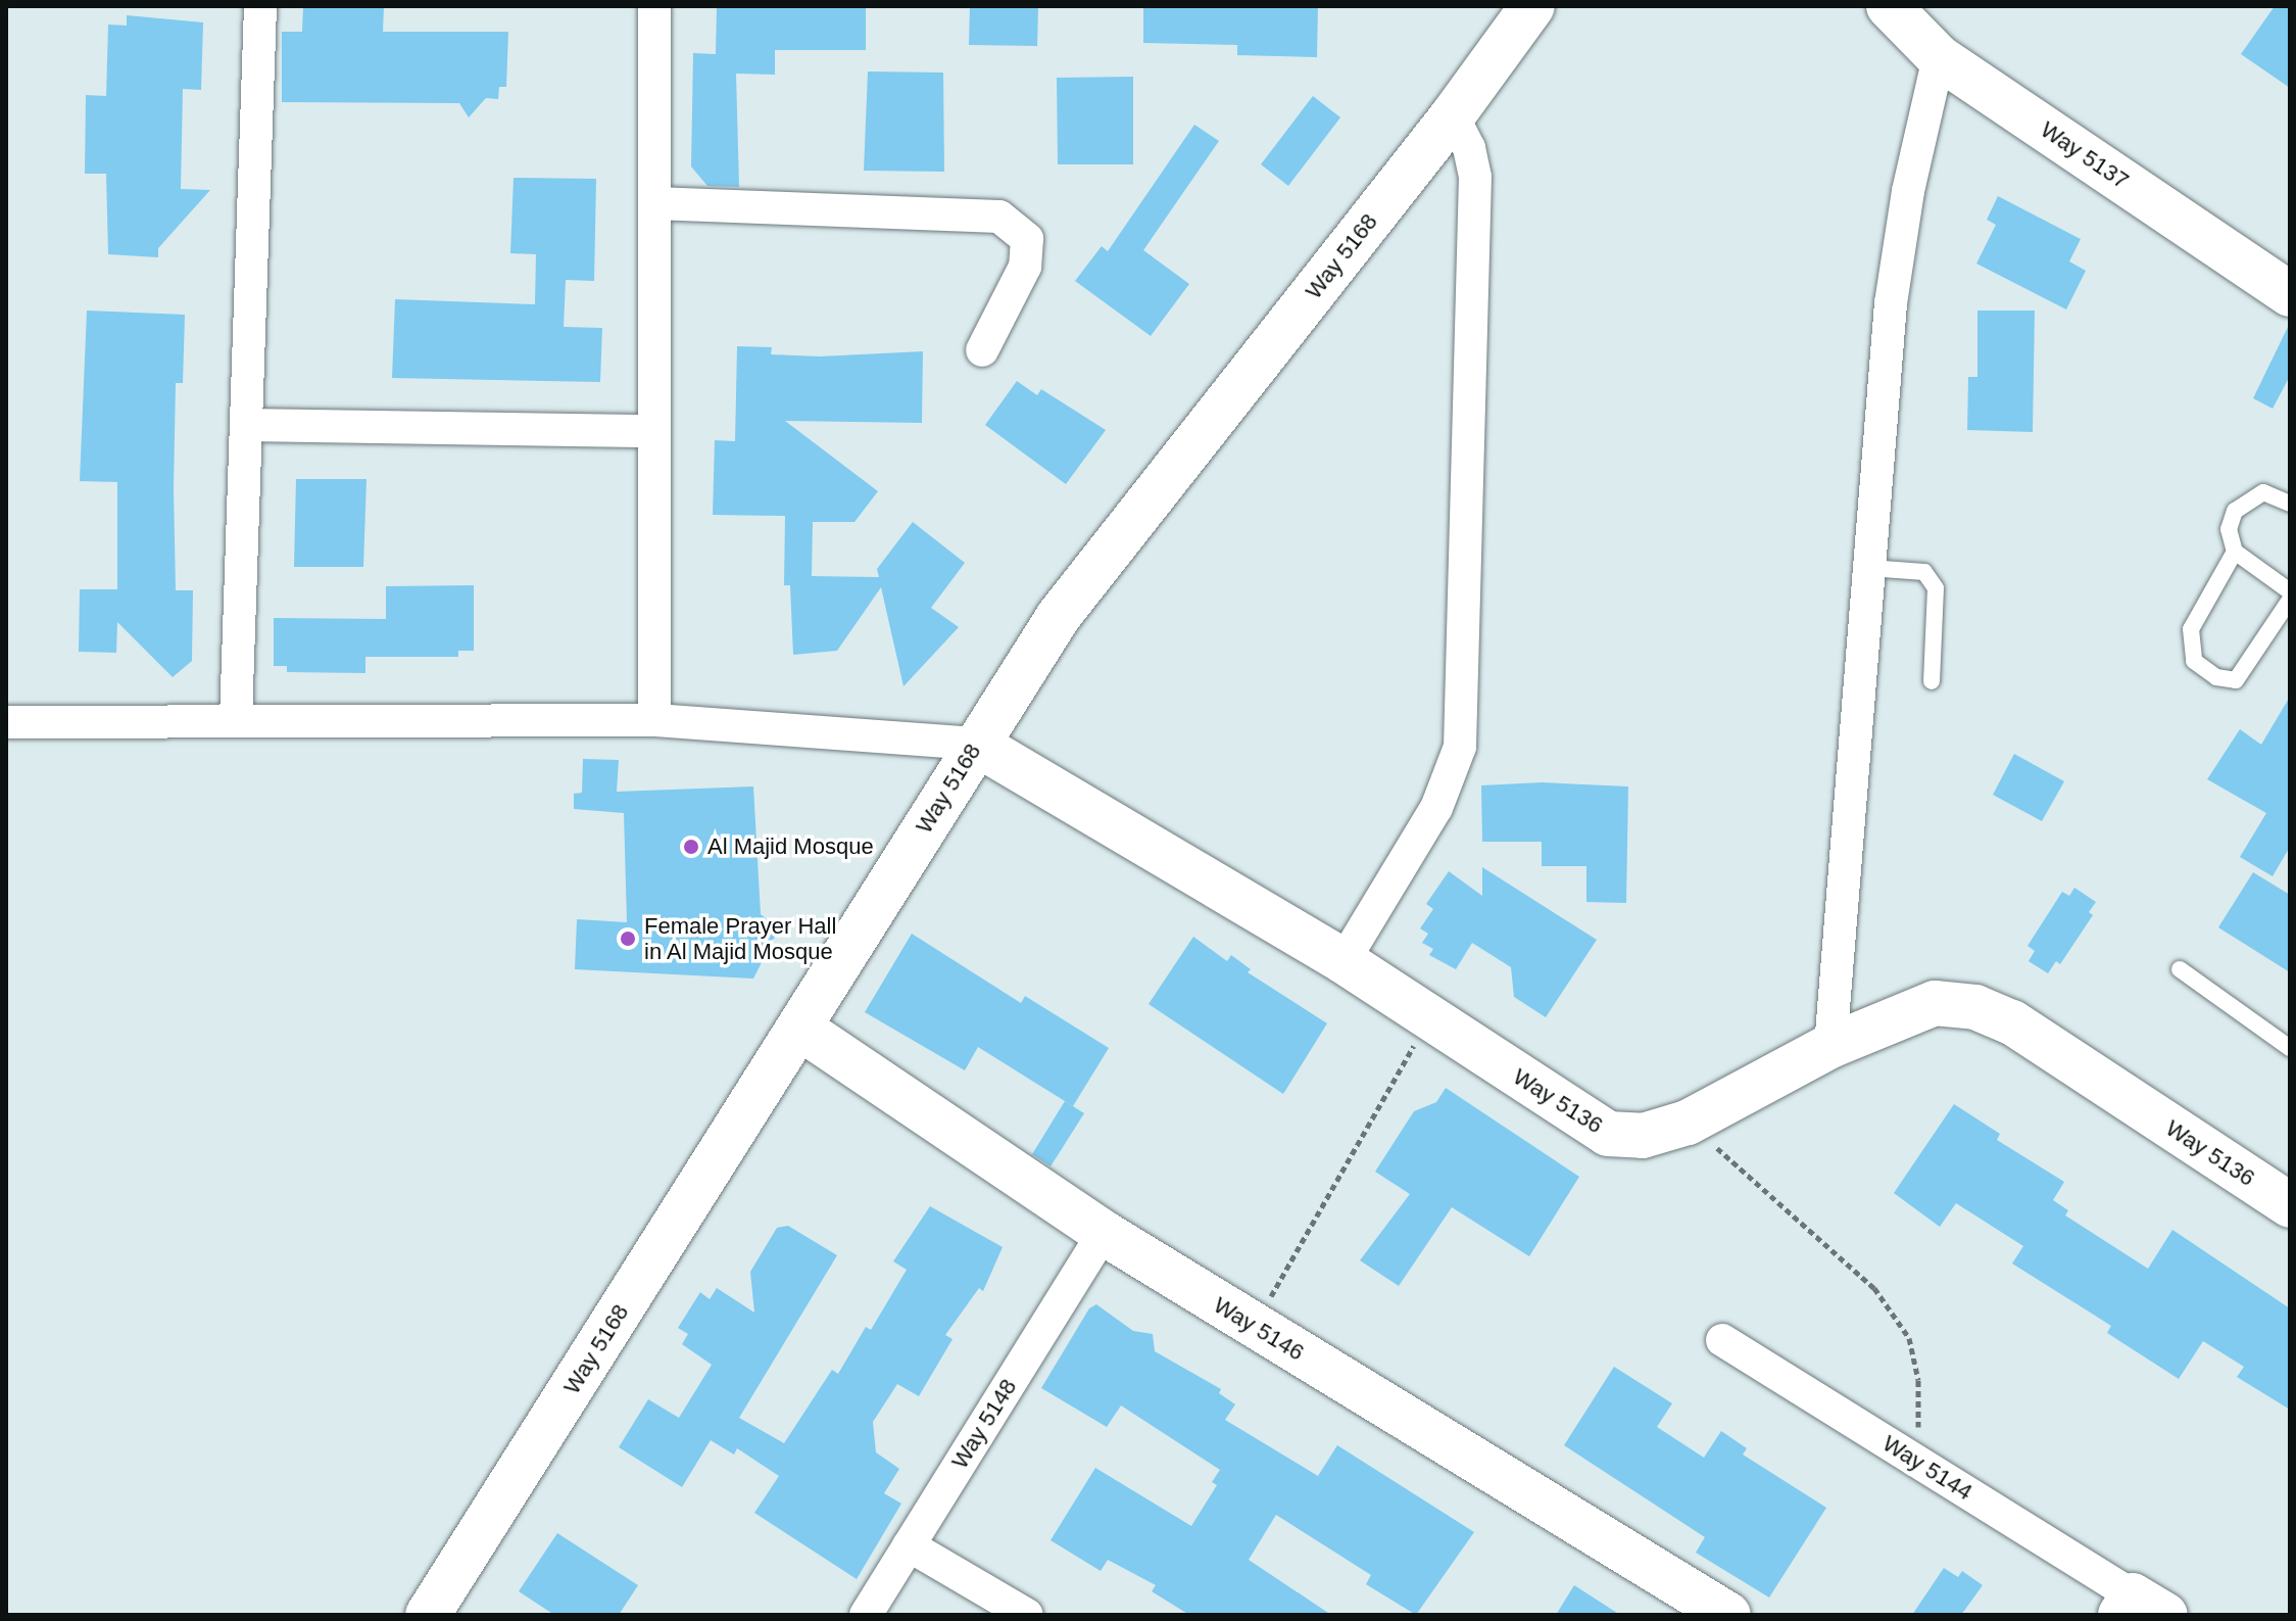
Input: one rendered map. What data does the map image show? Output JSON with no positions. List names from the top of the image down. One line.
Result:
{"streets":{"street":["Way 5137","Way 5168","Way 5136","Way 5146","Way 5148","Way 5144"]},"crossings":[["Way 5168","Way 5136"],["Way 5168","Way 5146"],["Way 5146","Way 5148"]],"places":["Al Majid Mosque","Female Prayer Hall in Al Majid Mosque"]}
